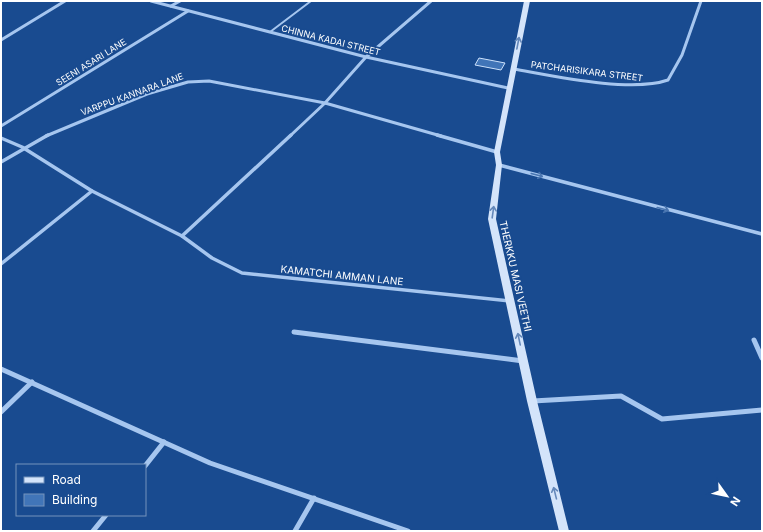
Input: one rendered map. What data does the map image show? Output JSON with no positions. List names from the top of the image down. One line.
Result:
{"streets":{"main road":["THERKKU MASI VEETHI"],"street":["CHINNA KADAI STREET","SEENI ASARI LANE","PATCHARISIKARA STREET","VARPPU KANNARA LANE","KAMATCHI AMMAN LANE"]},"crossings":[["CHINNA KADAI STREET","SEENI ASARI LANE"],["CHINNA KADAI STREET","THERKKU MASI VEETHI"],["PATCHARISIKARA STREET","THERKKU MASI VEETHI"],["VARPPU KANNARA LANE","KAMATCHI AMMAN LANE"],["VARPPU KANNARA LANE","THERKKU MASI VEETHI"],["KAMATCHI AMMAN LANE","THERKKU MASI VEETHI"]],"one_way":["THERKKU MASI VEETHI"],"legend":["Road","Building"],"north":"bottom right"}
